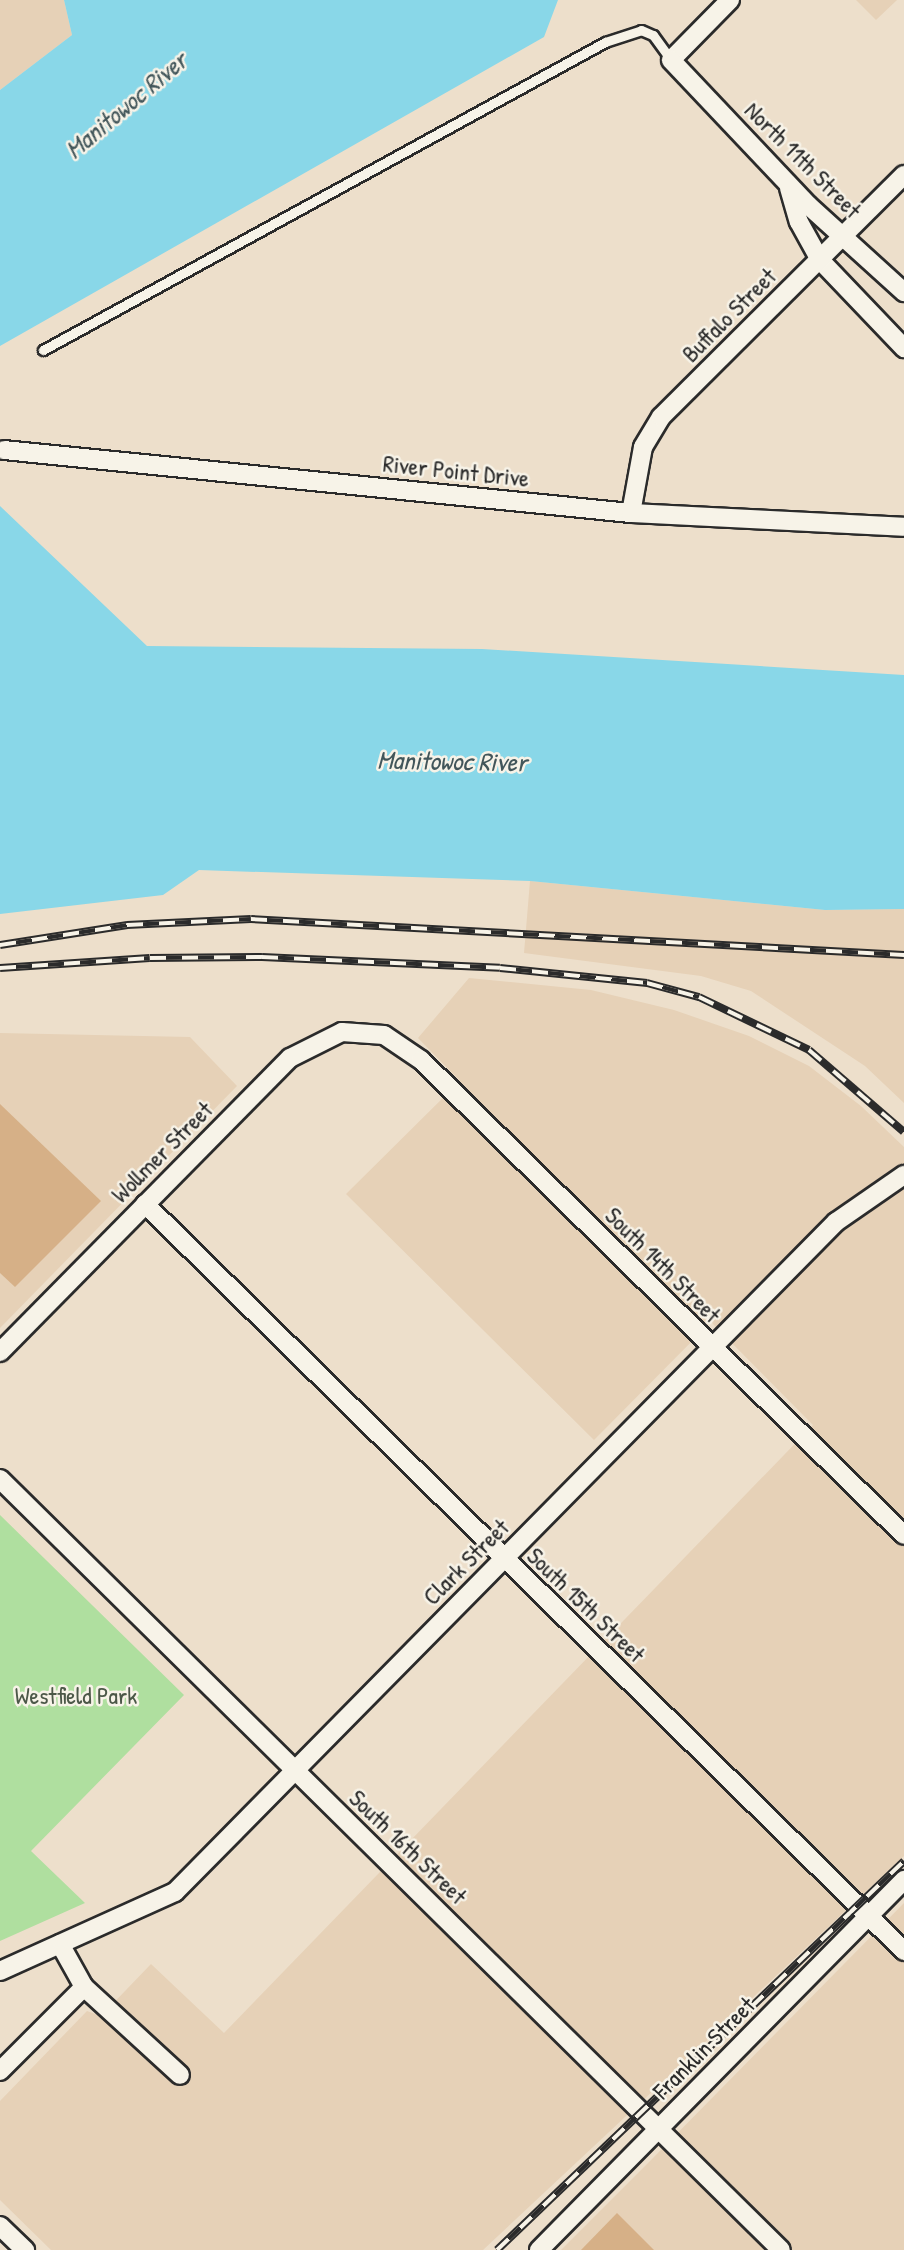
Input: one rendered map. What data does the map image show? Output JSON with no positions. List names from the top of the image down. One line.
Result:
{"streets":{"street":["North 11th Street","Buffalo Street","River Point Drive","Wollmer Street","South 14th Street","Clark Street","South 15th Street","South 16th Street","Franklin Street"]},"crossings":[["North 11th Street","Buffalo Street"],["Buffalo Street","River Point Drive"],["Wollmer Street","South 14th Street"],["Wollmer Street","South 15th Street"],["South 14th Street","Clark Street"],["Clark Street","South 15th Street"],["Clark Street","South 16th Street"],["South 15th Street","Franklin Street"],["South 16th Street","Franklin Street"]],"water":["Manitowoc River"],"parks":["Westfield Park"]}
